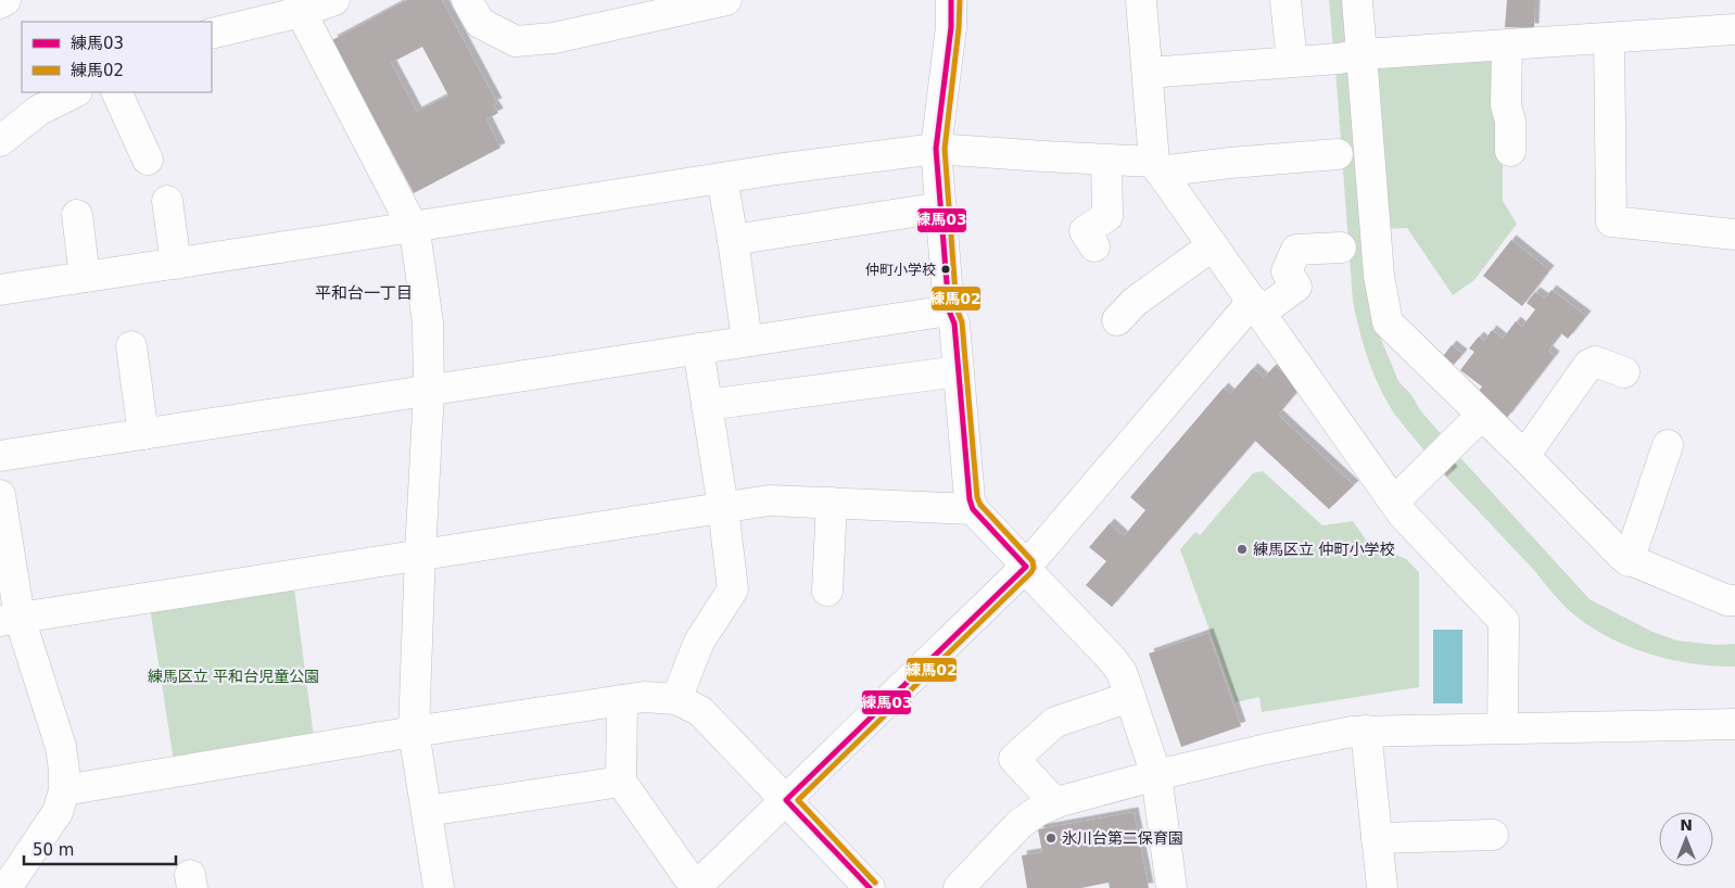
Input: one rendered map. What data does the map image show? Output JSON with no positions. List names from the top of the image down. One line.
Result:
{"districts":["平和台一丁目"],"parks":["練馬区立 平和台児童公園"],"places":["仲町小学校","練馬区立 仲町小学校","氷川台第二保育園"],"lines":["transit line 練馬03","transit line 練馬02"],"legend":["練馬03","練馬02"],"scale_bar":"50 m","north":"top"}
